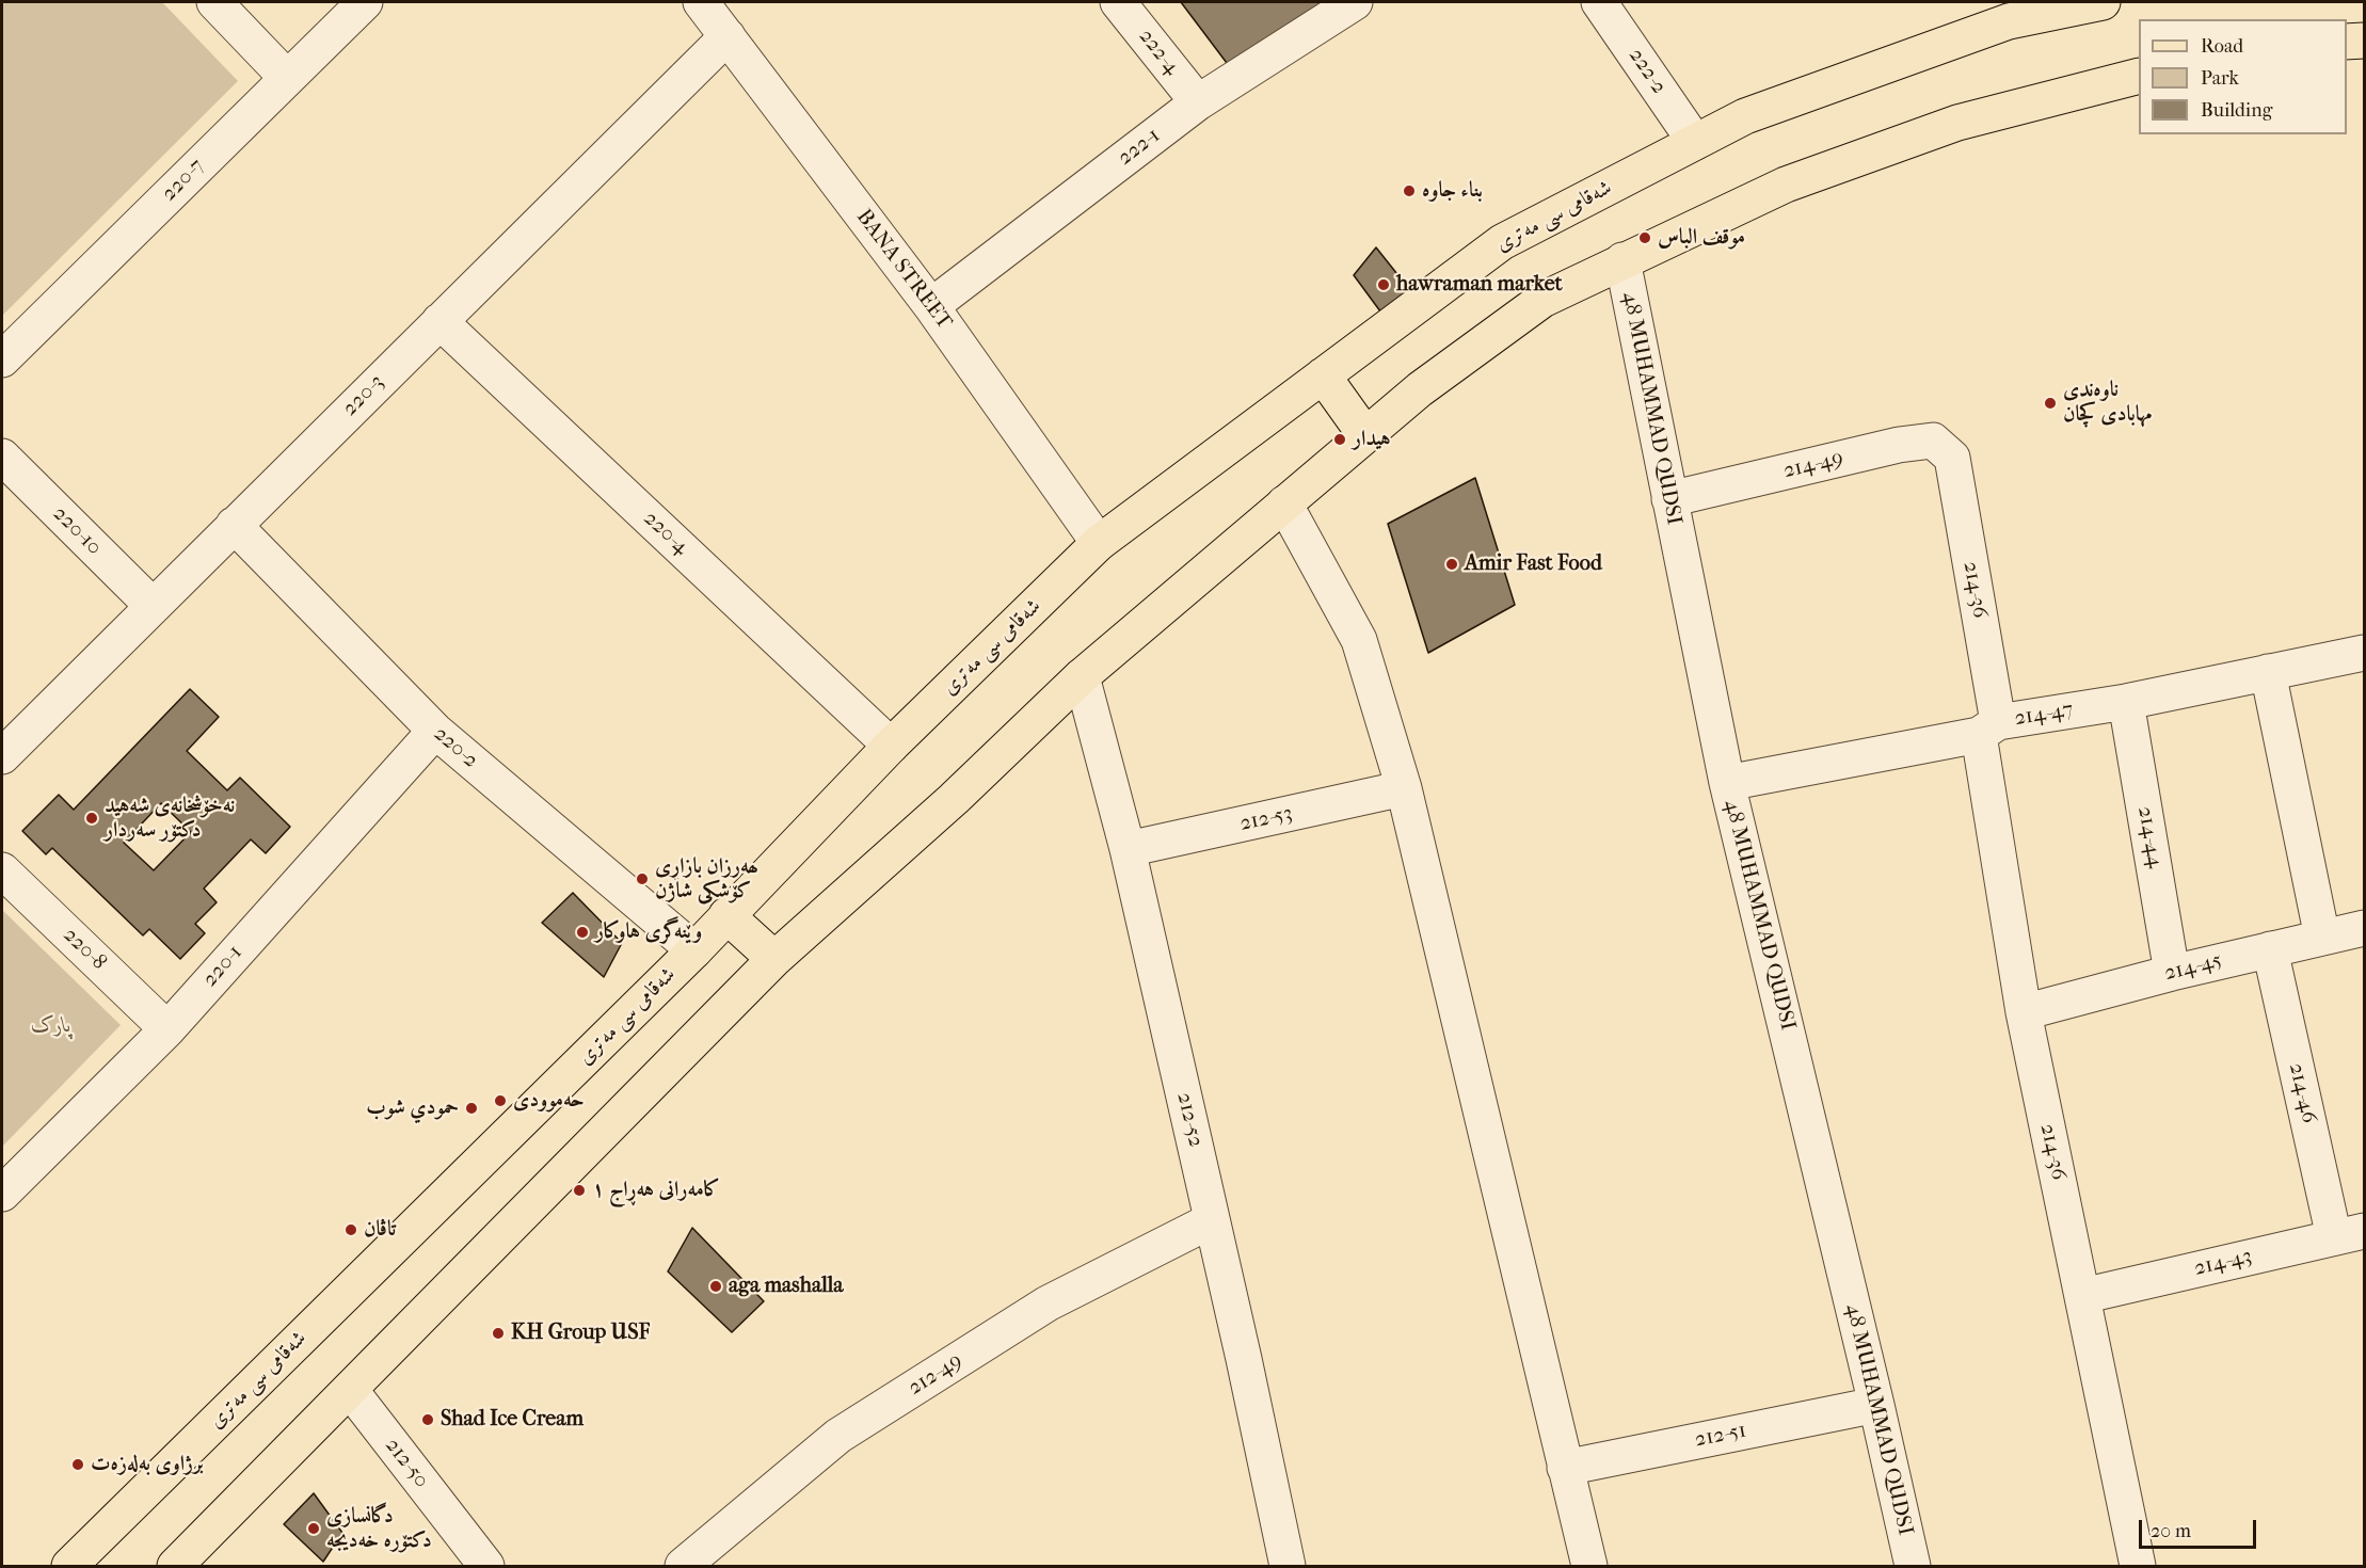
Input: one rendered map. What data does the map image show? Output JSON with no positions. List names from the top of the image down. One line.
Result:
{"streets":{"main road":["شەقامی سی مەتری"],"street":["222-4","222-2","222-1","220-7","BANA STREET","220-3","48 MUHAMMAD QUDSI","214-49","220-10","220-4","214-36","214-47","220-2","212-53","214-44","220-8","220-1","214-45","214-46","212-52","214-43","212-49","212-51","212-50"]},"crossings":[["222-4","222-1"],["222-2","شەقامی سی مەتری"],["222-1","BANA STREET"],["شەقامی سی مەتری","BANA STREET"],["شەقامی سی مەتری","220-4"],["شەقامی سی مەتری","220-2"],["BANA STREET","220-3"],["220-3","220-10"],["220-3","220-4"],["220-3","220-2"],["48 MUHAMMAD QUDSI","214-49"],["48 MUHAMMAD QUDSI","214-47"],["48 MUHAMMAD QUDSI","212-51"],["214-49","214-36"],["214-36","214-47"],["214-36","214-45"],["214-36","214-43"],["214-47","214-44"],["220-2","220-1"],["212-53","212-52"],["214-44","214-45"],["220-8","220-1"],["214-45","214-46"],["214-46","214-43"],["212-52","212-49"]],"parks":["پارک"],"places":["بناء جاوە","موقف الباس","hawraman market","ناوەندی مهابادی کچان","هيدار","Amir Fast Food","نەخۆشخانەی شەهید دکتۆر سەردار","ھەرزان بازاڕی كۆشكی شاژن","وێنەگری هاوکار","حەموودی","حمودي شوب","کامەرانی هەڕاج ۱","تاڤان","aga mashalla","KH Group USF","Shad Ice Cream","برژاوی بەلەزەت","دگانسازی دکتۆرە خەدیجە"],"legend":["Road","Park","Building"],"scale_bar":"20 m"}
